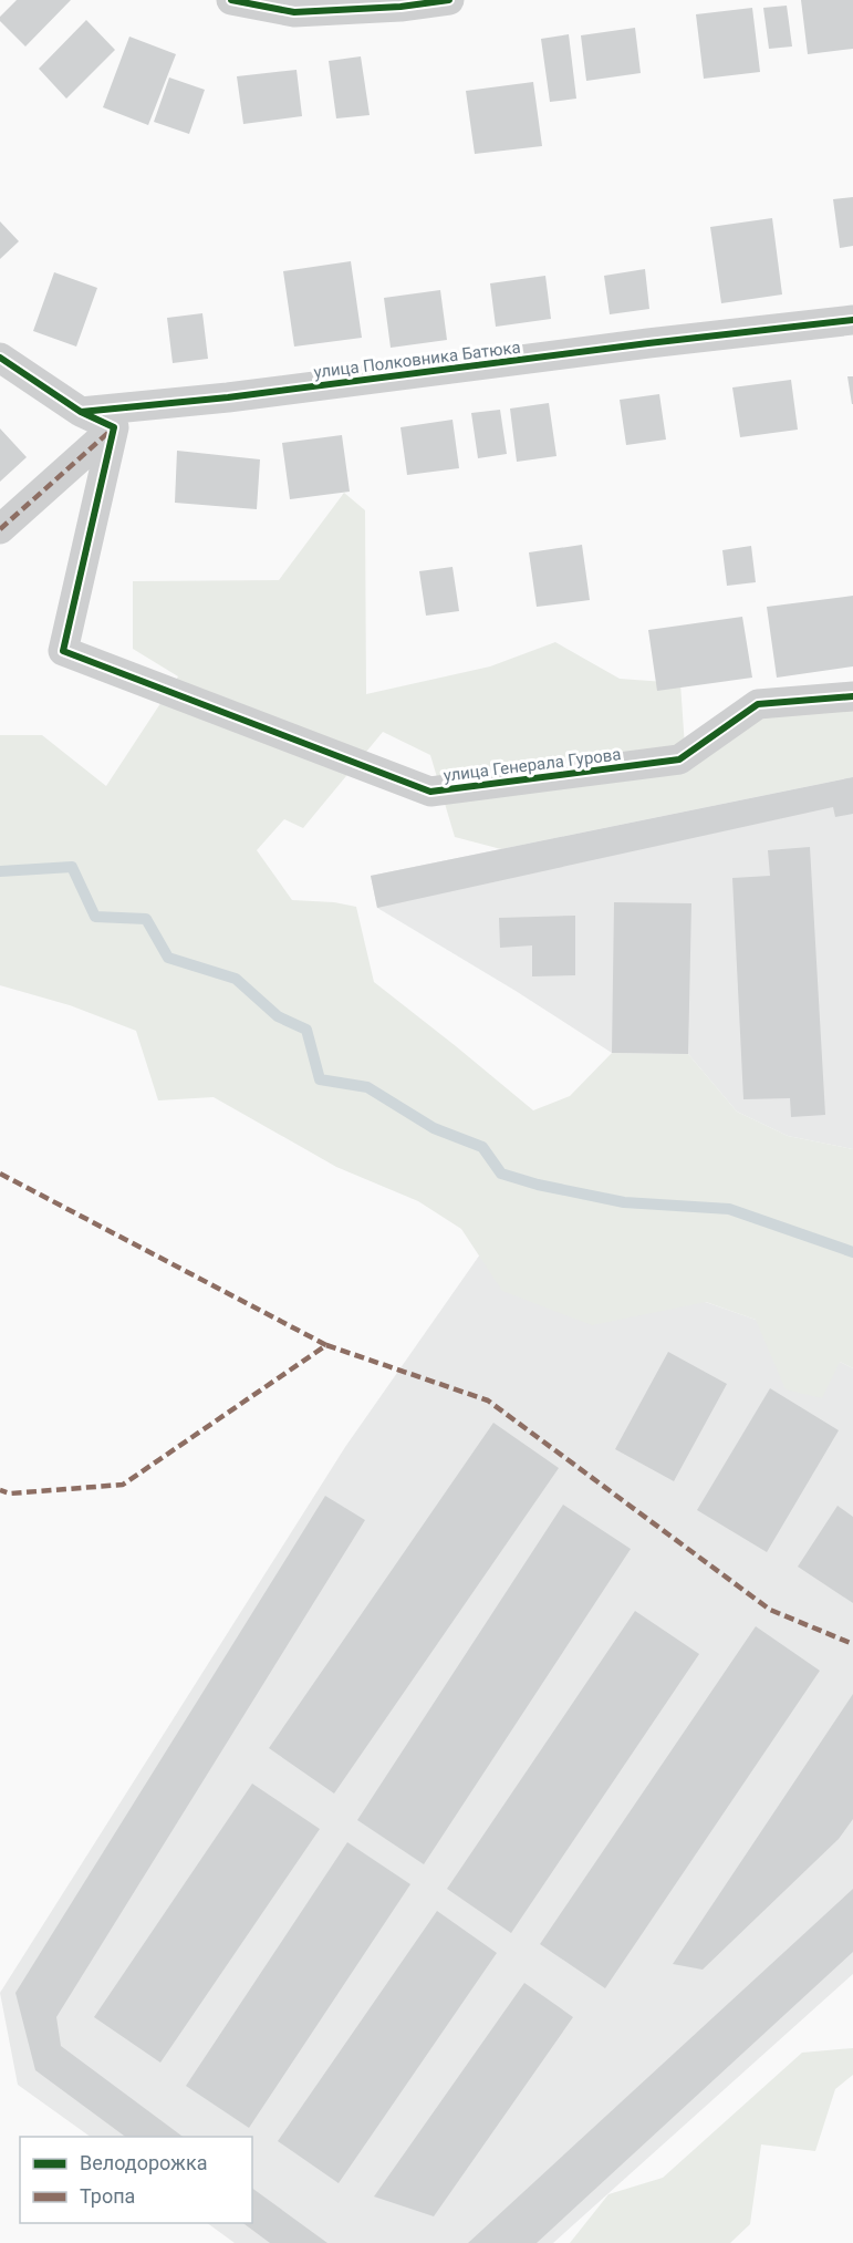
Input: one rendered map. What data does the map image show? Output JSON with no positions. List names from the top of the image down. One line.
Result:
{"streets":{"street":["улица Полковника Батюка","улица Генерала Гурова"]},"legend":["Велодорожка","Тропа"]}
